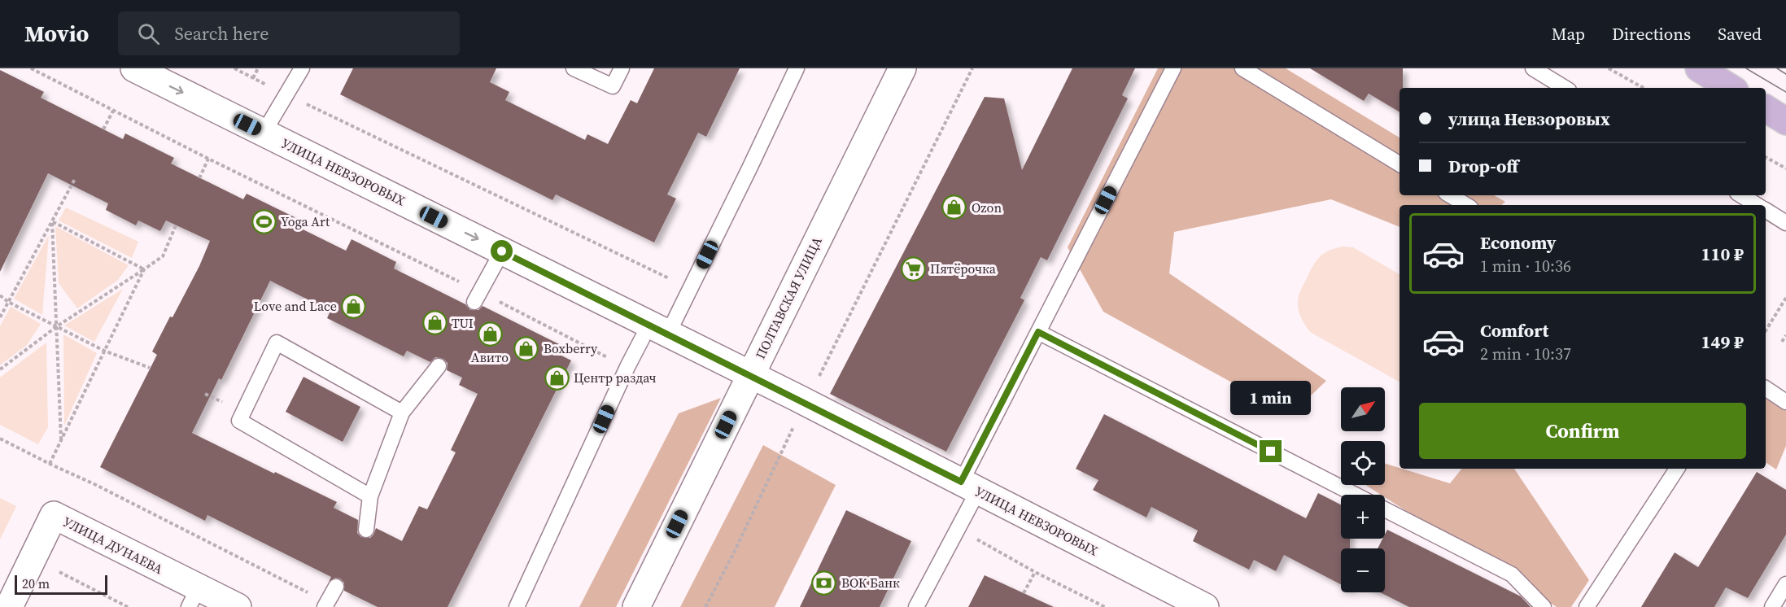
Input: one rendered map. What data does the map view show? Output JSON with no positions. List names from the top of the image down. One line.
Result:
{"streets":{"street":["УЛИЦА НЕВЗОРОВЫХ","ПОЛТАВСКАЯ УЛИЦА","УЛИЦА ДУНАЕВА"]},"crossings":[["УЛИЦА НЕВЗОРОВЫХ","ПОЛТАВСКАЯ УЛИЦА"]],"places":{"shop":["Ozon","Love and Lace","TUI","Авито","Boxberry","Центр раздач"],"sports":["Yoga Art"],"supermarket":["Пятёрочка"],"bank":["ВОК Банк"]},"scale_bar":"20 m","north":"top right","page":{"header":"Movio","search":"Search here","nav":["Map","Directions","Saved"],"banner":["улица Невзоровых","Drop-off"],"list":[{"name":"Economy","note":"1 min · 10:36","value":"110 ₽"},{"name":"Comfort","note":"2 min · 10:37","value":"149 ₽"}],"bubble":"1 min","map_buttons":["+","−"],"buttons":"Confirm","scale":"20 m"}}
